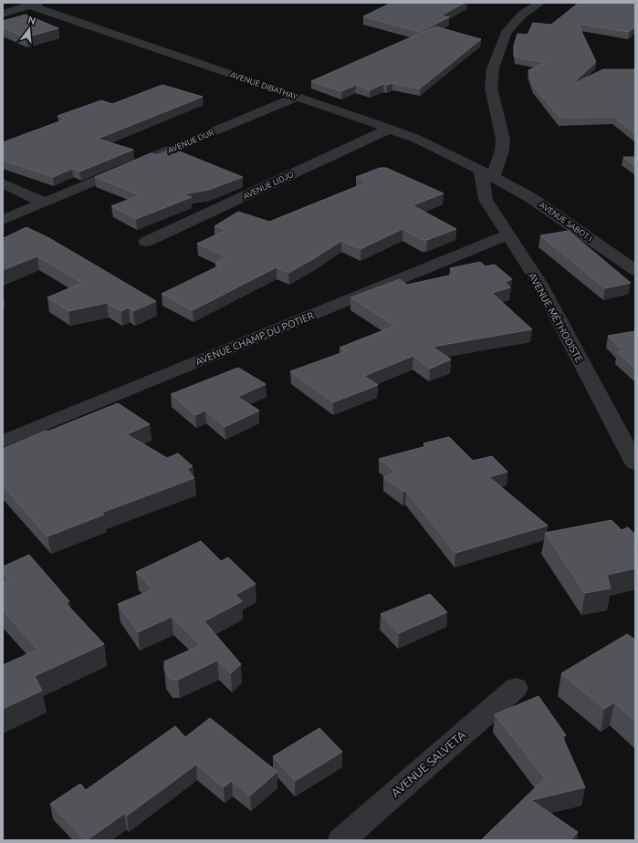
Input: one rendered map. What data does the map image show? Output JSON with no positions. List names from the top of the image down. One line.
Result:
{"streets":{"street":["AVENUE DIBATHAY","AVENUE DUR","AVENUE LIDJO","AVENUE SABOT I","AVENUE MÉTHODISTE","AVENUE CHAMP DU POTIER","AVENUE SALVETA"]},"crossings":[["AVENUE DIBATHAY","AVENUE DUR"],["AVENUE DIBATHAY","AVENUE LIDJO"],["AVENUE DIBATHAY","AVENUE SABOT I"],["AVENUE DIBATHAY","AVENUE MÉTHODISTE"],["AVENUE SABOT I","AVENUE MÉTHODISTE"],["AVENUE MÉTHODISTE","AVENUE CHAMP DU POTIER"]],"north":"top"}
